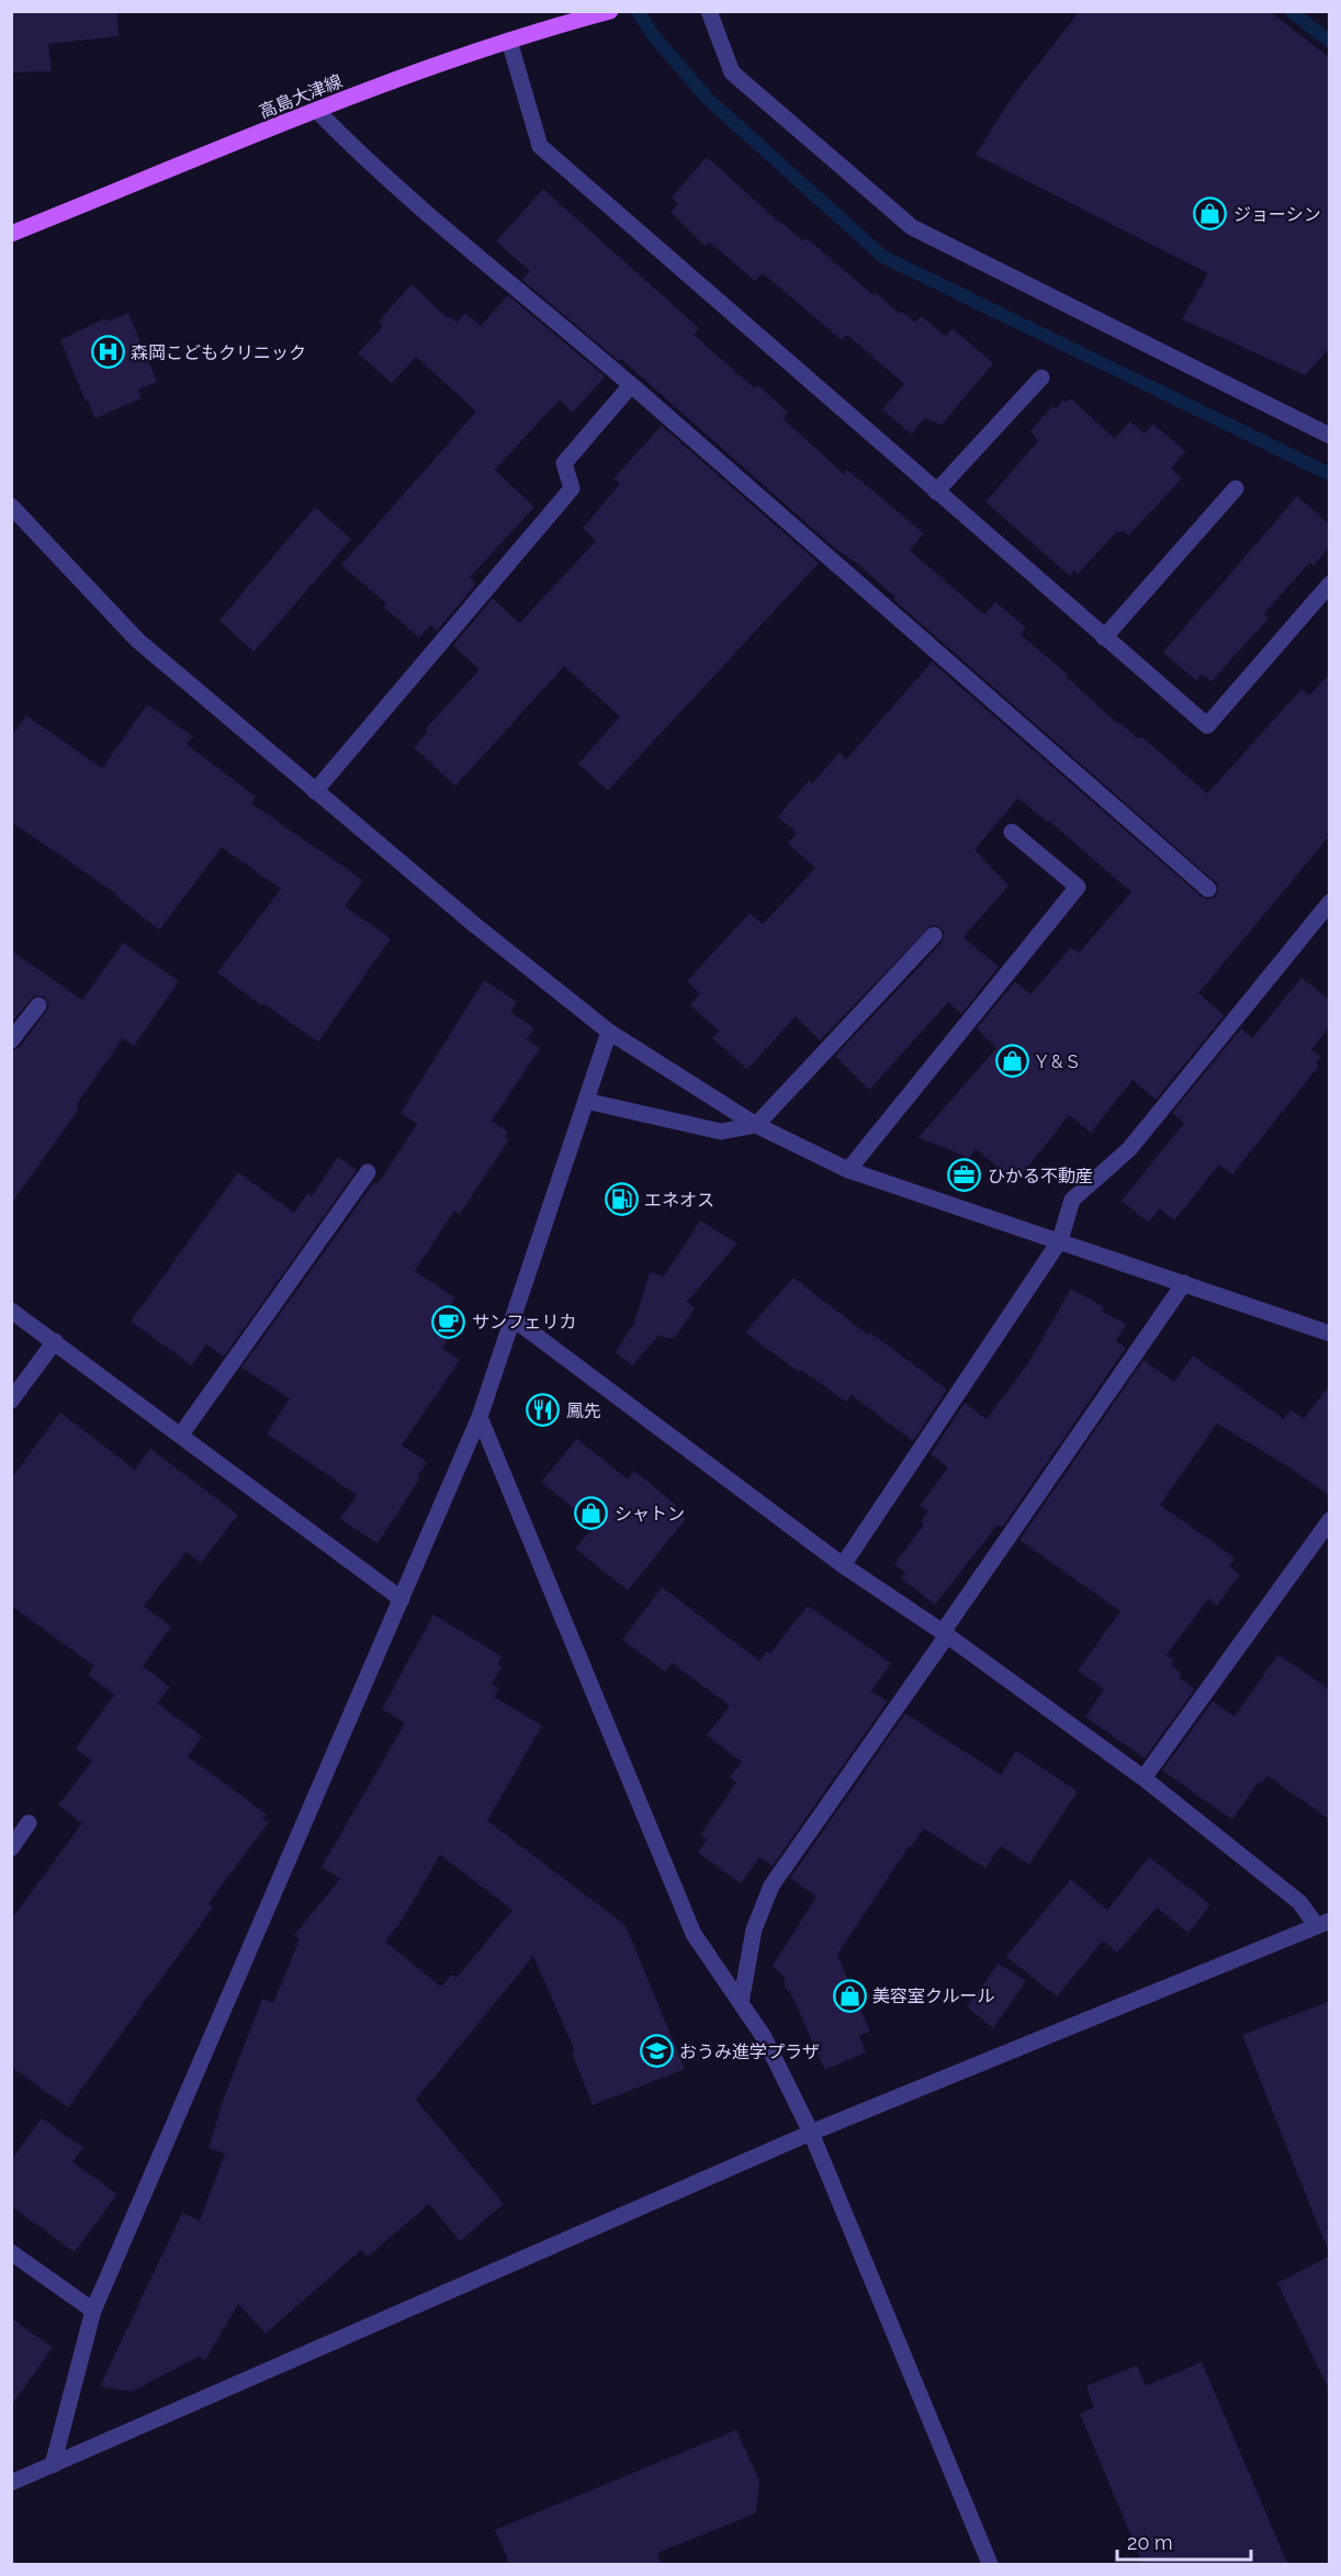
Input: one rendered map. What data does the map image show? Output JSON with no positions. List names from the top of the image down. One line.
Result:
{"streets":{"main road":["高島大津線"]},"places":{"shop":["ジョーシン","Y & S","シャトン","美容室クルール"],"hospital":["森岡こどもクリニック"],"office":["ひかる不動産"],"fuel station":["エネオス"],"cafe":["サンフェリカ"],"restaurant":["鳳先"],"school or university":["おうみ進学プラザ"]},"scale_bar":"20 m"}
